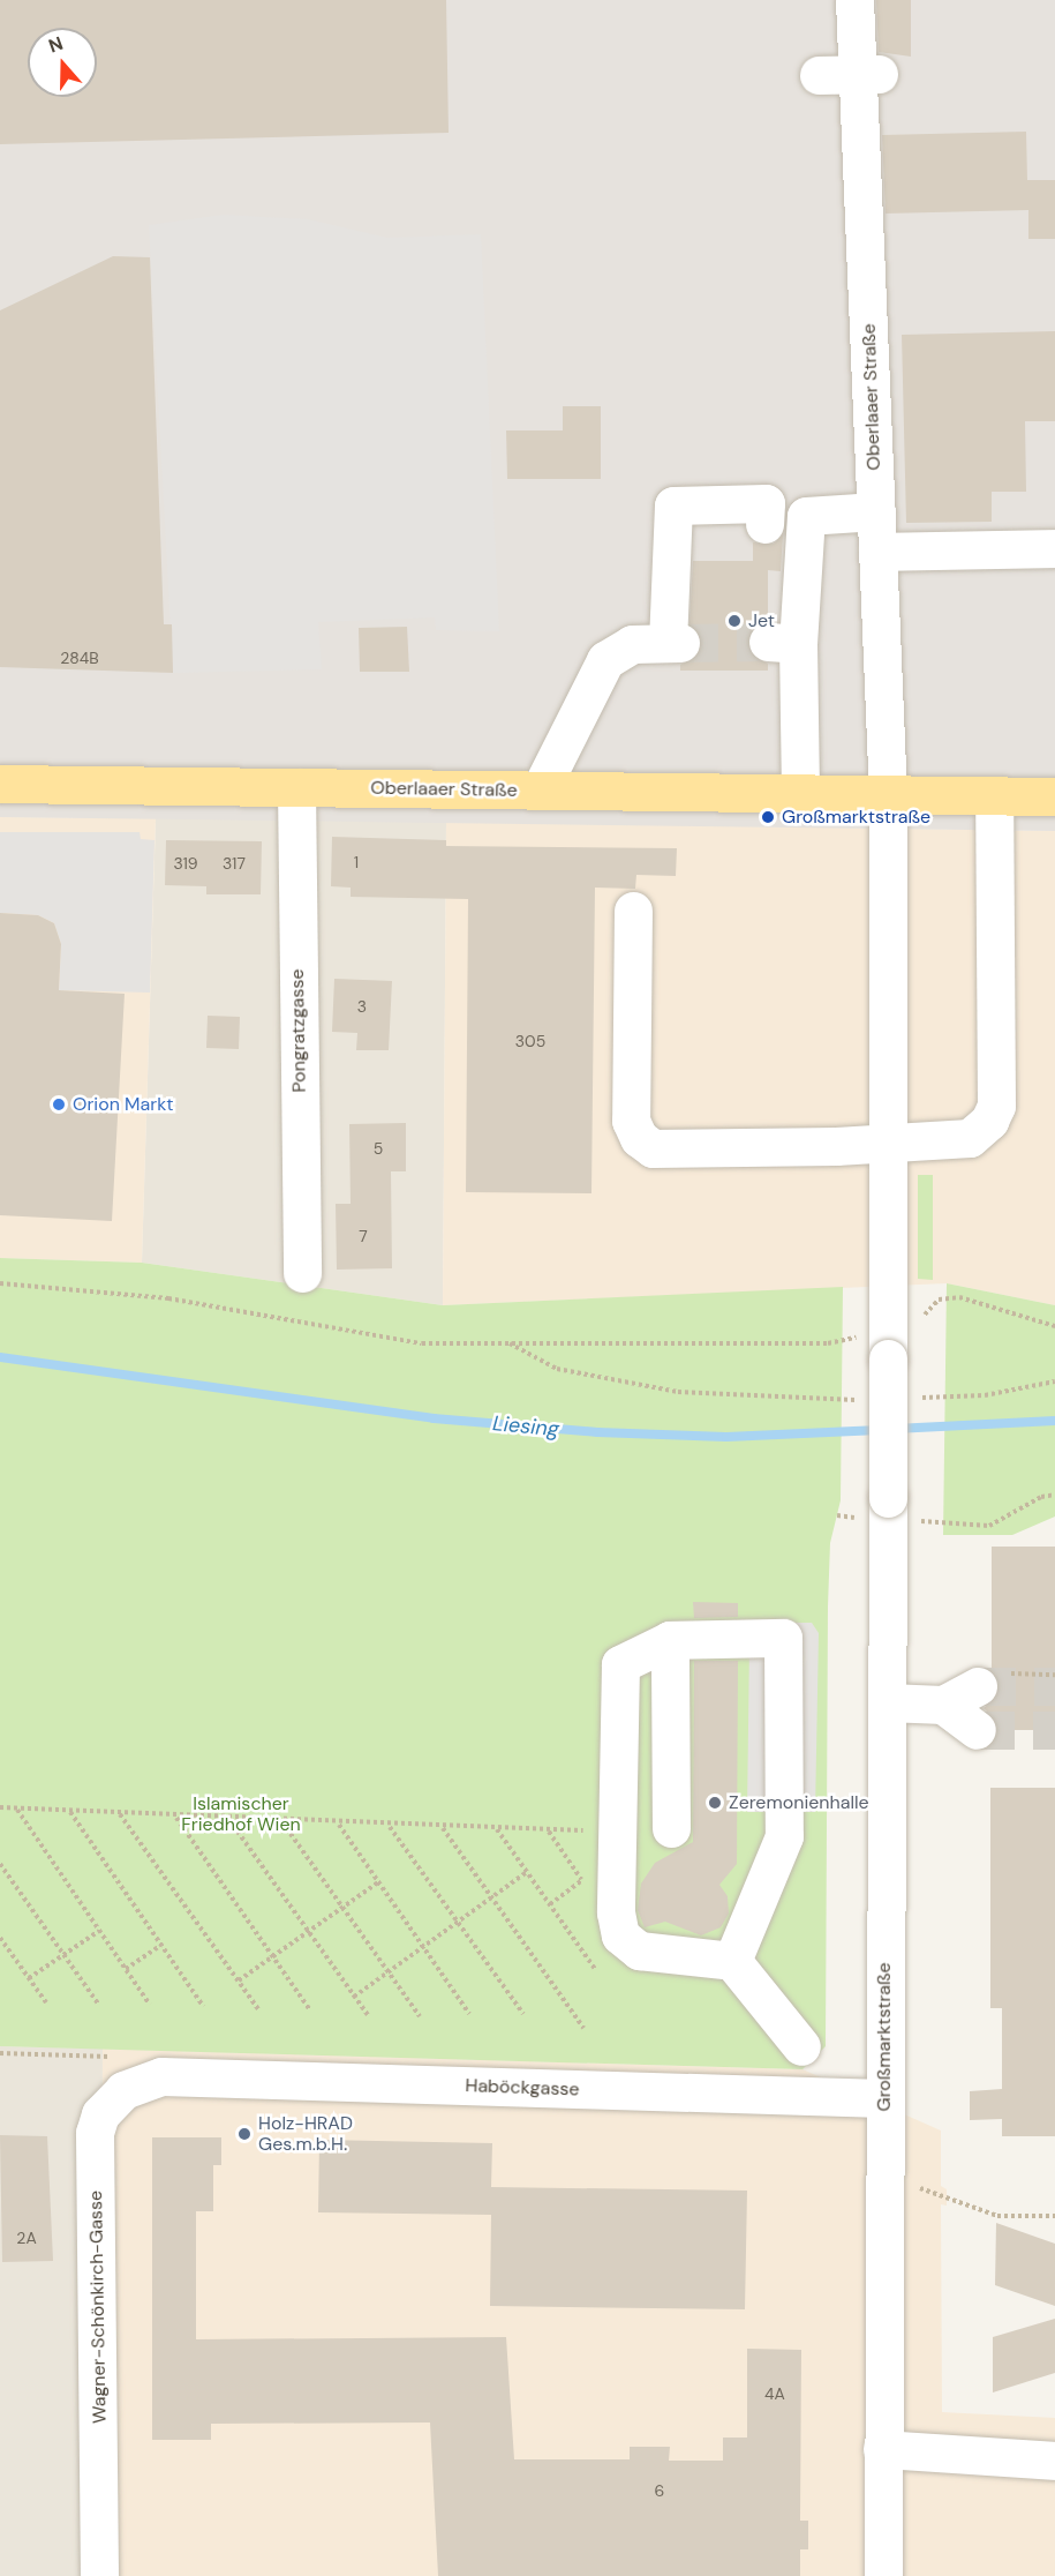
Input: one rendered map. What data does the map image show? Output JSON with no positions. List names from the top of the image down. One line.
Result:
{"streets":{"main road":["Oberlaaer Straße"],"street":["Pongratzgasse","Großmarktstraße","Haböckgasse","Wagner-Schönkirch-Gasse"]},"crossings":[["Oberlaaer Straße","Pongratzgasse"],["Großmarktstraße","Haböckgasse"],["Haböckgasse","Wagner-Schönkirch-Gasse"]],"water":["Liesing"],"parks":["Islamischer Friedhof Wien"],"places":["Jet","Großmarktstraße","Orion Markt","Zeremonienhalle","Holz-HRAD Ges.m.b.H."],"house_numbers":["284B","1","319","317","3","305","5","7","2A","4A","6"],"north":"top"}
